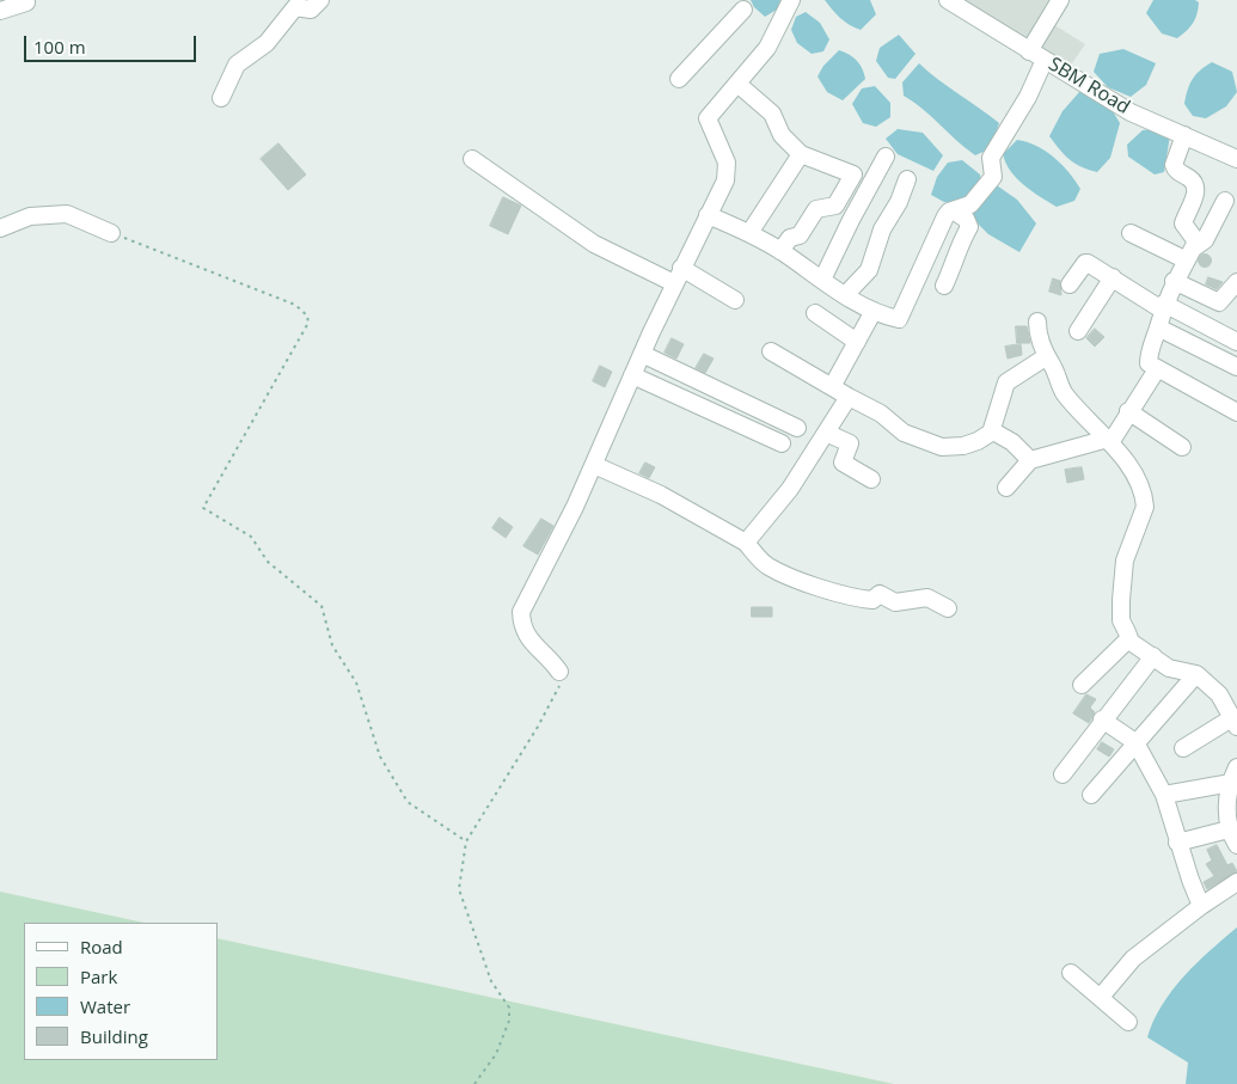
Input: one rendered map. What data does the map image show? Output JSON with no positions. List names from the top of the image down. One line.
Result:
{"streets":{"street":["SBM Road"]},"legend":["Road","Park","Water","Building"],"scale_bar":"100 m"}
